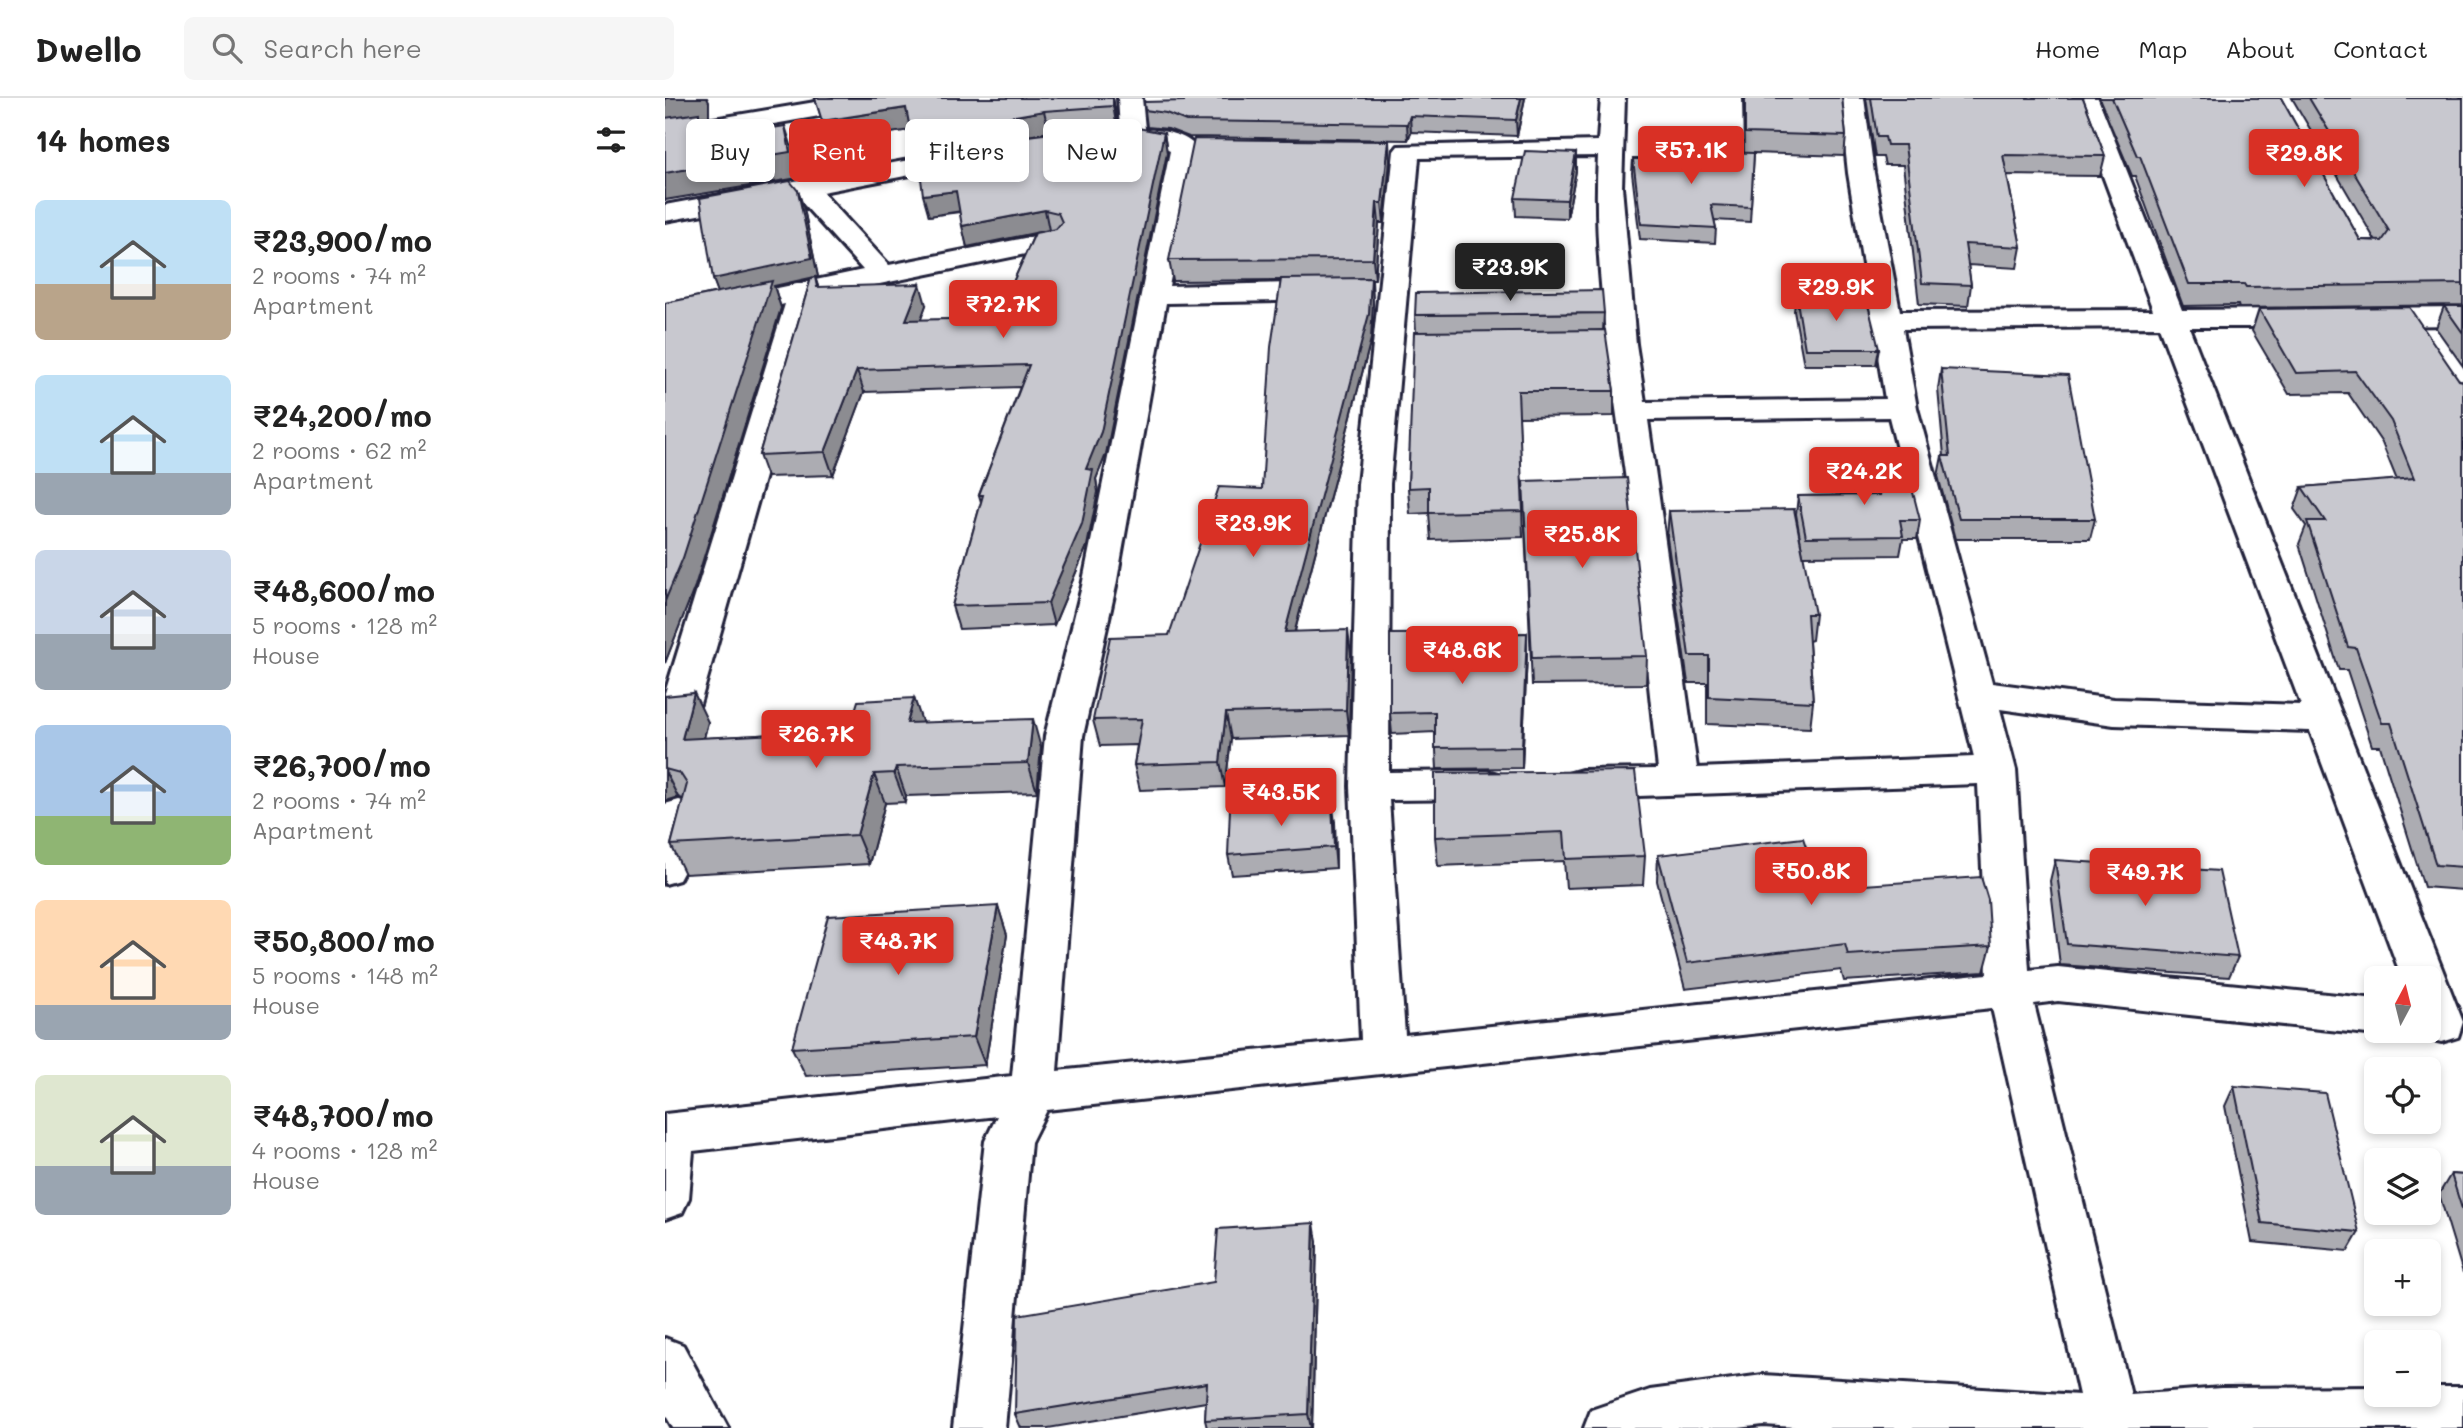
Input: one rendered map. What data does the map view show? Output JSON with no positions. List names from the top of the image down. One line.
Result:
{"north":"top","page":{"header":"Dwello","search":"Search here","nav":["Home","Map","About","Contact"],"heading":"14 homes","chip":["Buy","Rent","Filters","New"],"price":["₹57.1K","₹29.8K","₹23.9K","₹29.9K","₹72.7K","₹24.2K","₹23.9K","₹25.8K","₹48.6K","₹26.7K","₹43.5K","₹50.8K","₹49.7K","₹48.7K"],"list":[{"name":"₹23,900/mo","note":"2 rooms · 74 m² · Apartment"},{"name":"₹24,200/mo","note":"2 rooms · 62 m² · Apartment"},{"name":"₹48,600/mo","note":"5 rooms · 128 m² · House"},{"name":"₹26,700/mo","note":"2 rooms · 74 m² · Apartment"},{"name":"₹50,800/mo","note":"5 rooms · 148 m² · House"},{"name":"₹48,700/mo","note":"4 rooms · 128 m² · House"}],"map_buttons":["+","−"]}}
